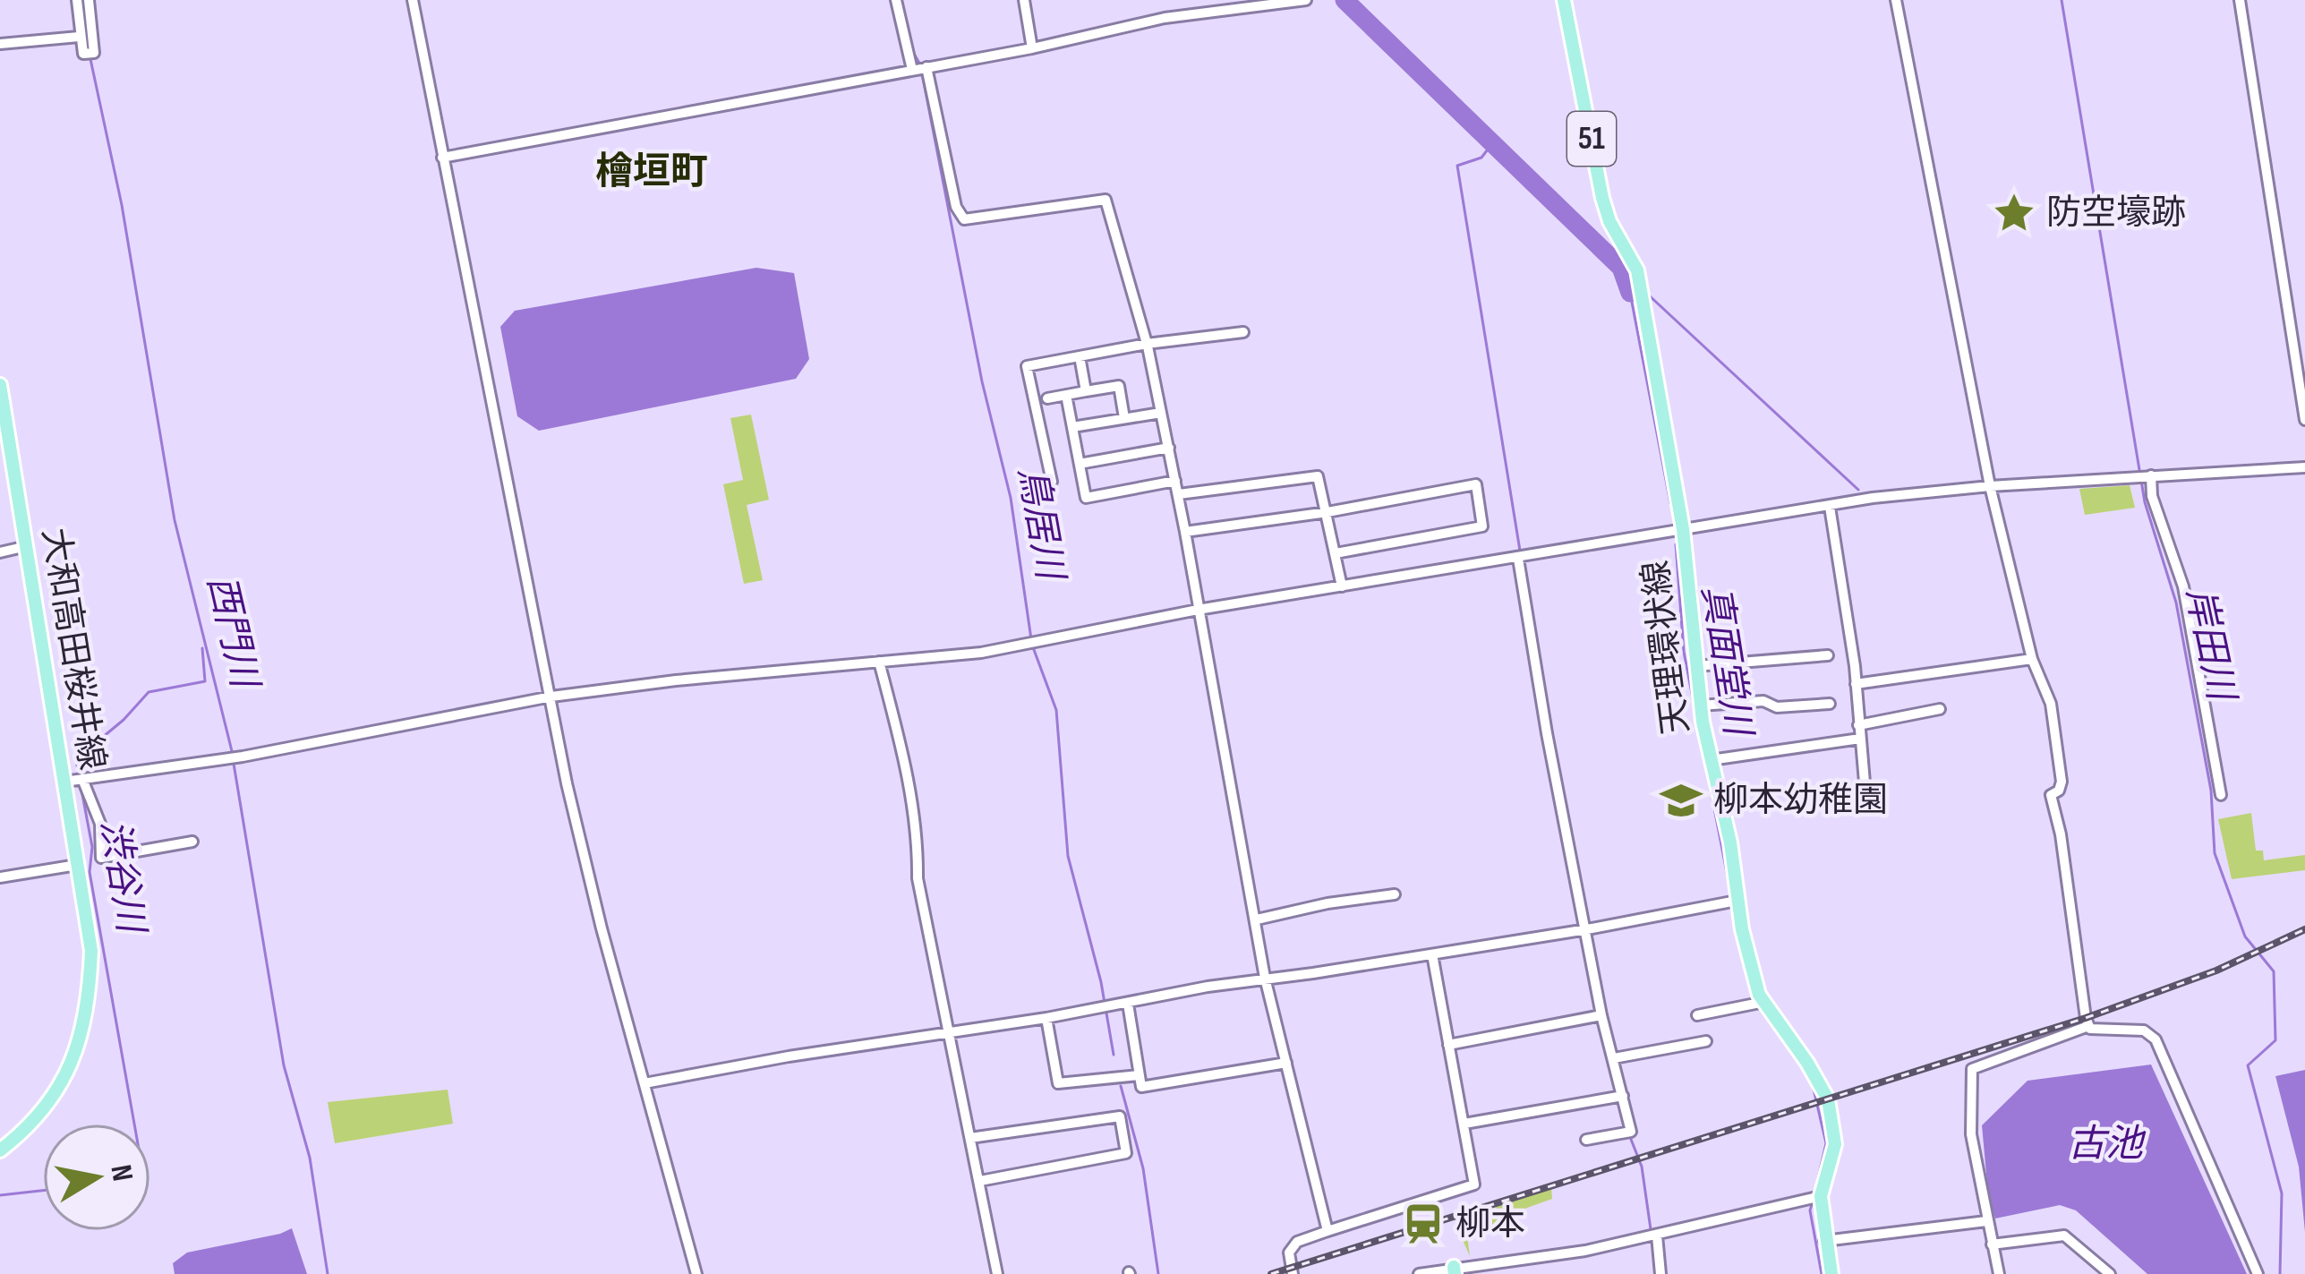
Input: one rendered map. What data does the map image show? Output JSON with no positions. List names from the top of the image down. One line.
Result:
{"streets":{"main road":["51","天理環状線","大和高田桜井線"]},"districts":["檜垣町"],"water":["鳥居川","西門川","岸田川","真面堂川","渋谷川","古池"],"places":{"place":["防空壕跡"],"school or university":["柳本幼稚園"],"station":["柳本"]},"north":"right"}
